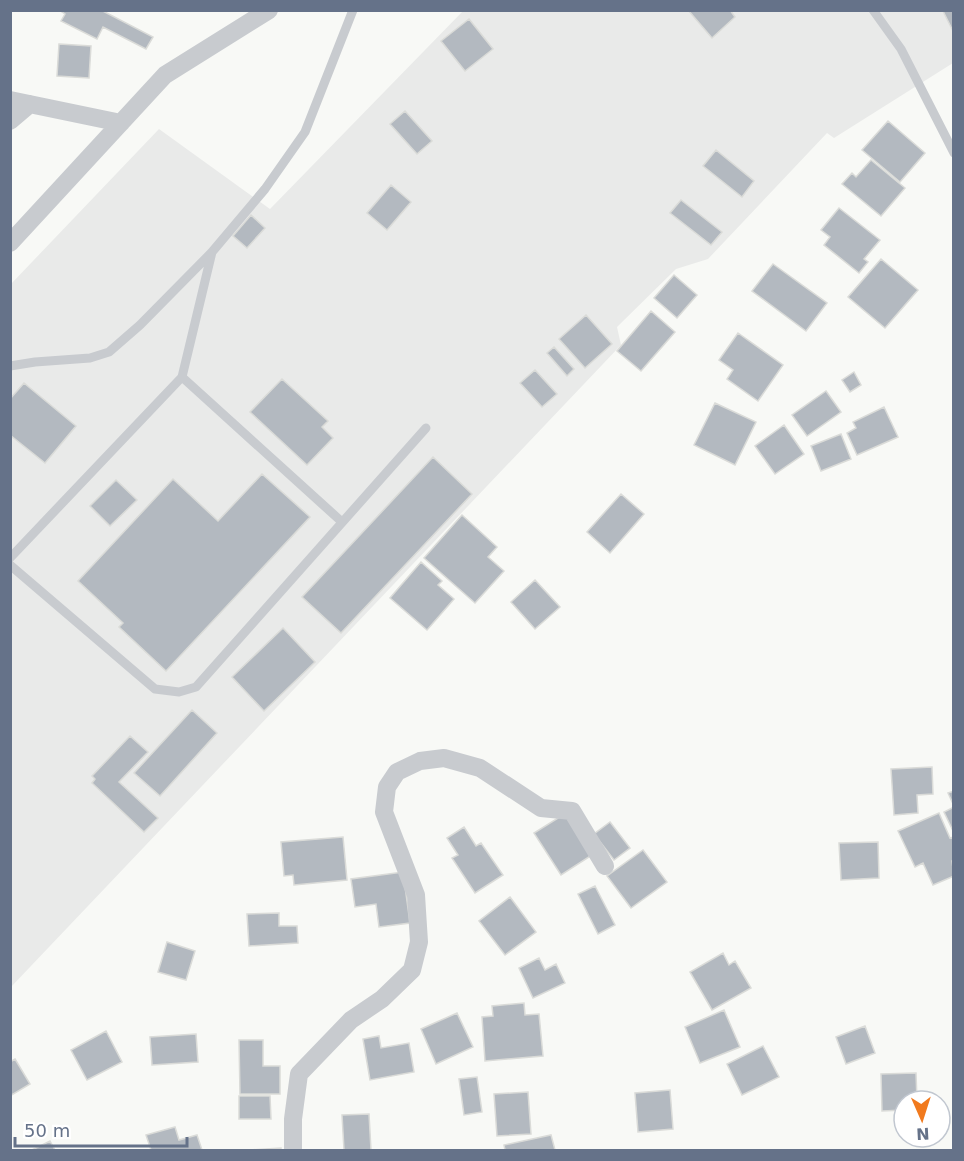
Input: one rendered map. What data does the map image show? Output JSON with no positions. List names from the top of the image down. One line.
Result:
{"scale_bar":"50 m","north":"bottom"}
